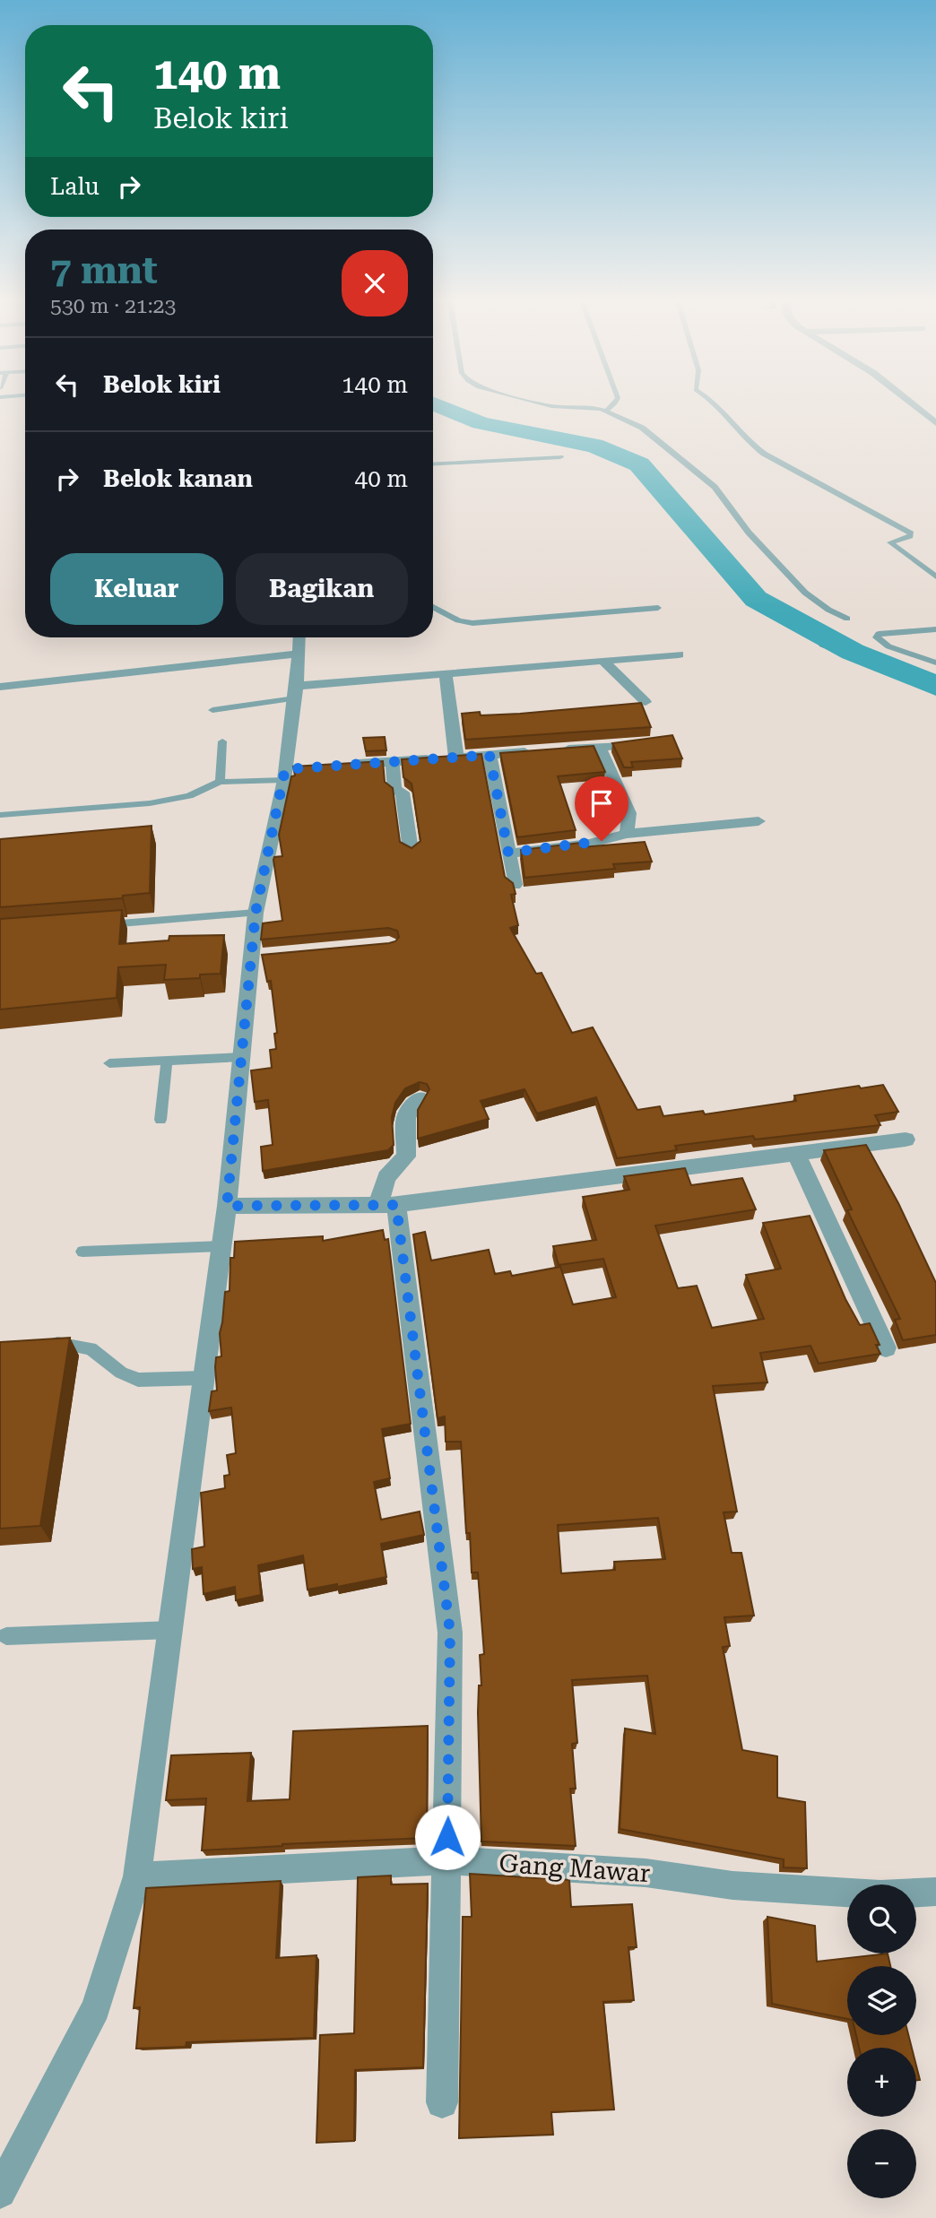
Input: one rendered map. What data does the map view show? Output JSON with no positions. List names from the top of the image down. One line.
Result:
{"streets":{"street":["Gang Mawar"]},"page":{"turn":["140 m","Belok kiri"],"then":"Lalu","heading":["7 mnt","530 m · 21:23"],"list":[{"name":"Belok kiri","value":"140 m"},{"name":"Belok kanan","value":"40 m"}],"buttons":["Keluar","Bagikan"],"map_buttons":["+","−"]}}
